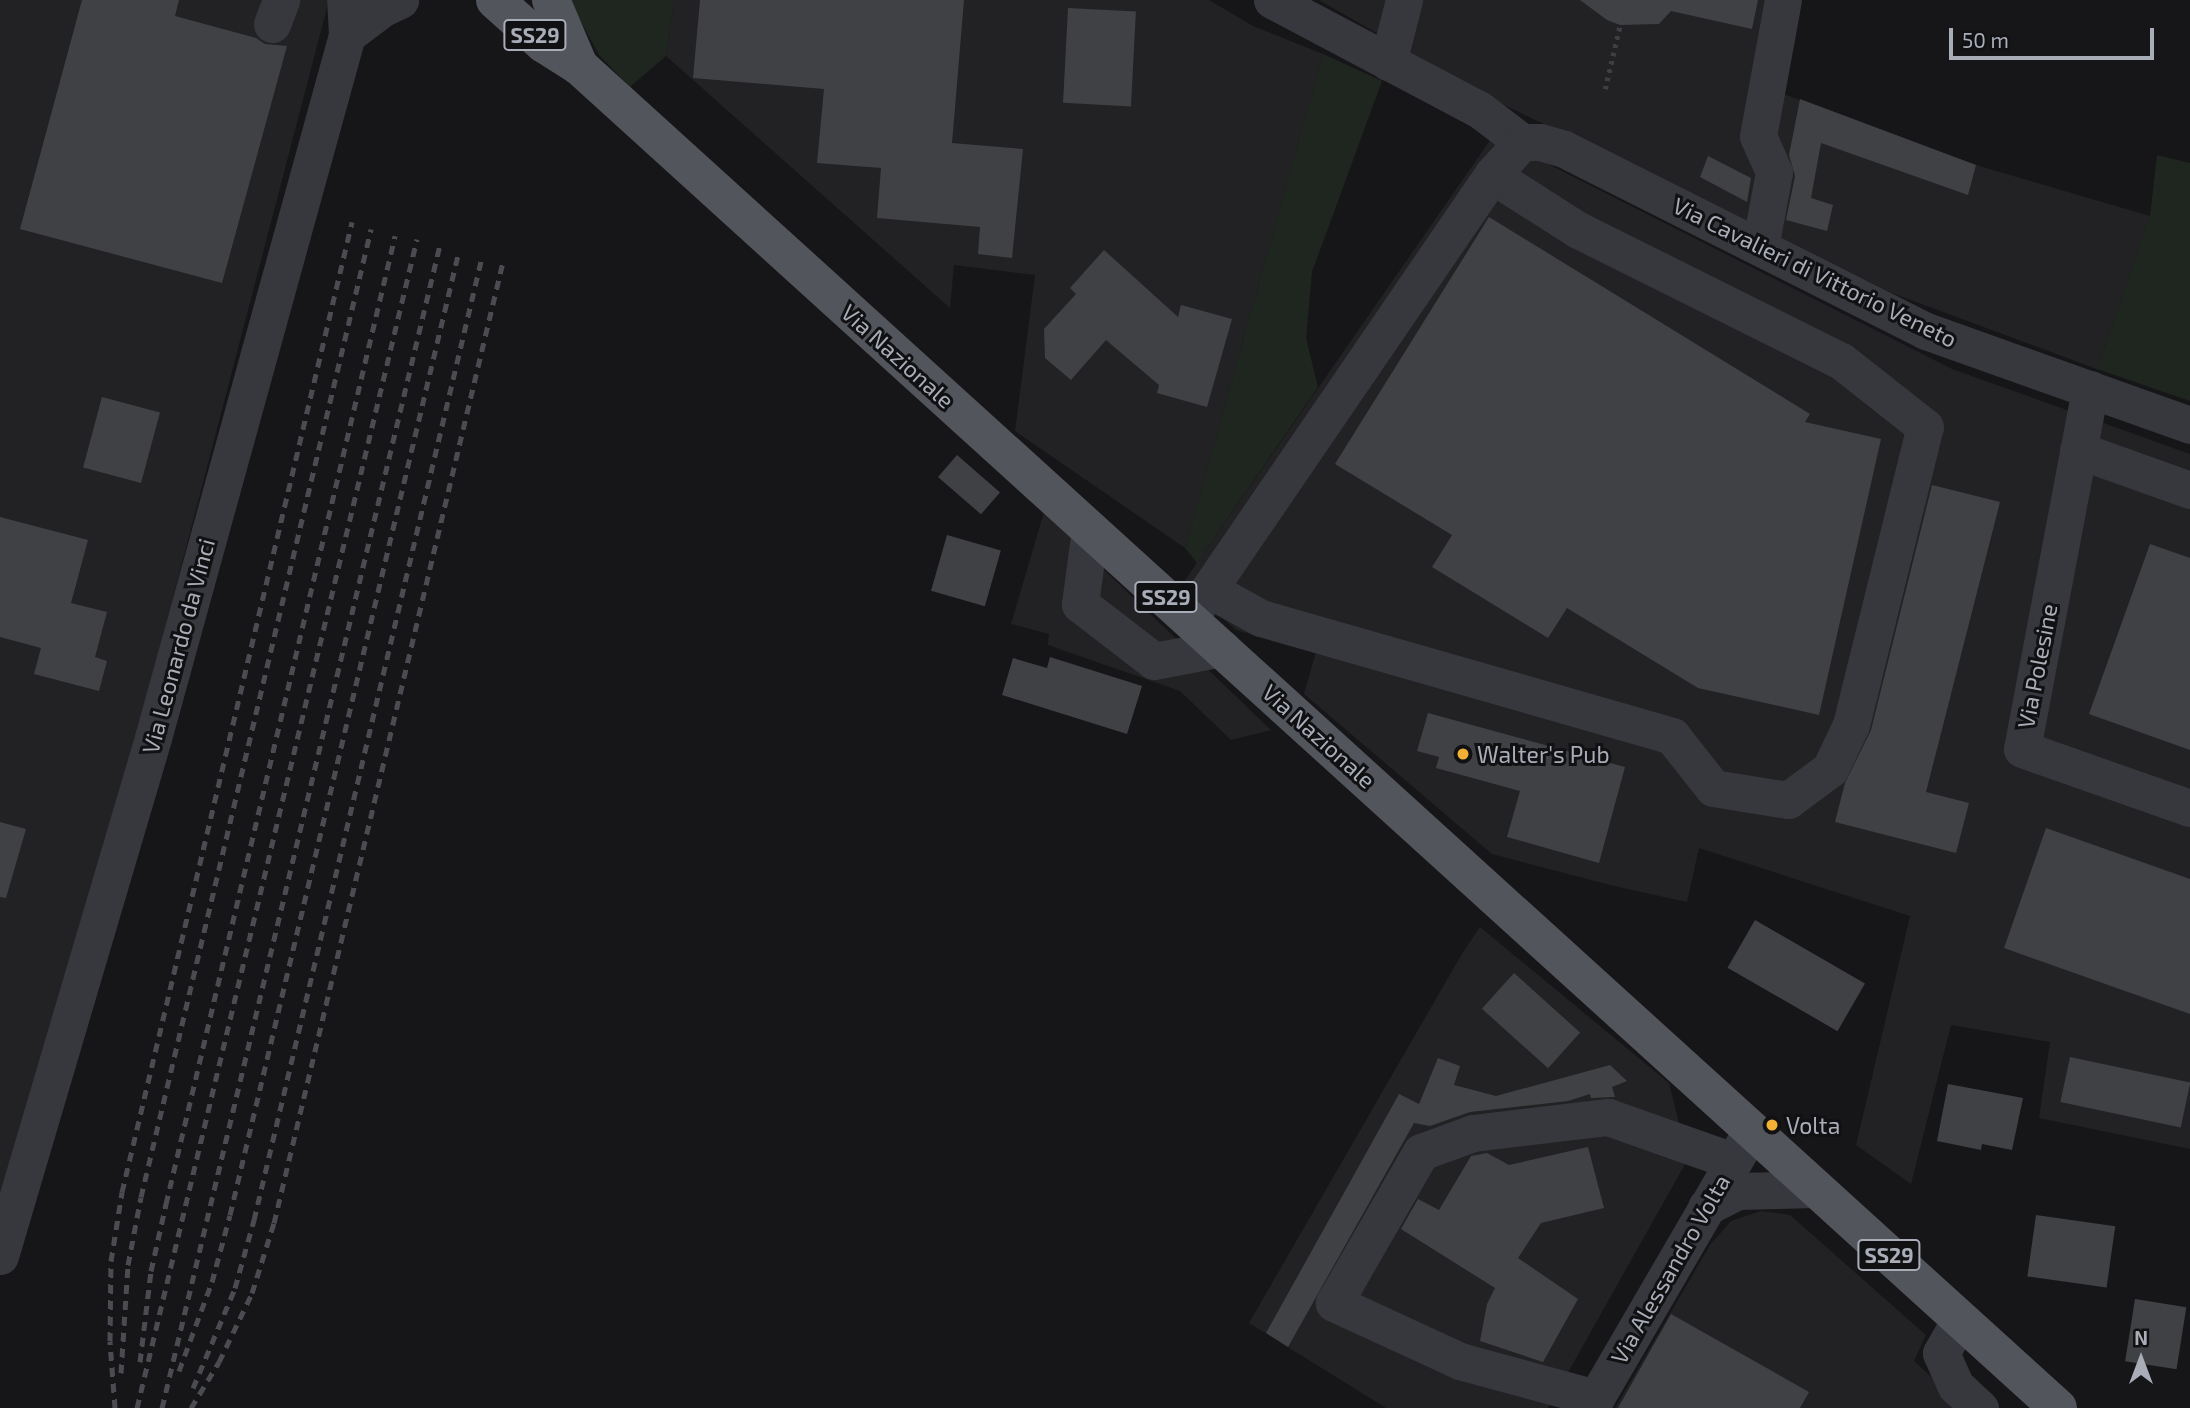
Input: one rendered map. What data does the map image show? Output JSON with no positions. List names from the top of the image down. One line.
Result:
{"streets":{"main road":["SS29","Via Nazionale"],"street":["Via Cavalieri di Vittorio Veneto","Via Leonardo da Vinci","Via Polesine","Via Alessandro Volta"]},"crossings":[["Via Cavalieri di Vittorio Veneto","Via Polesine"],["Via Nazionale","Via Alessandro Volta"]],"places":["Walter's Pub","Volta"],"scale_bar":"50 m","north":"top"}
